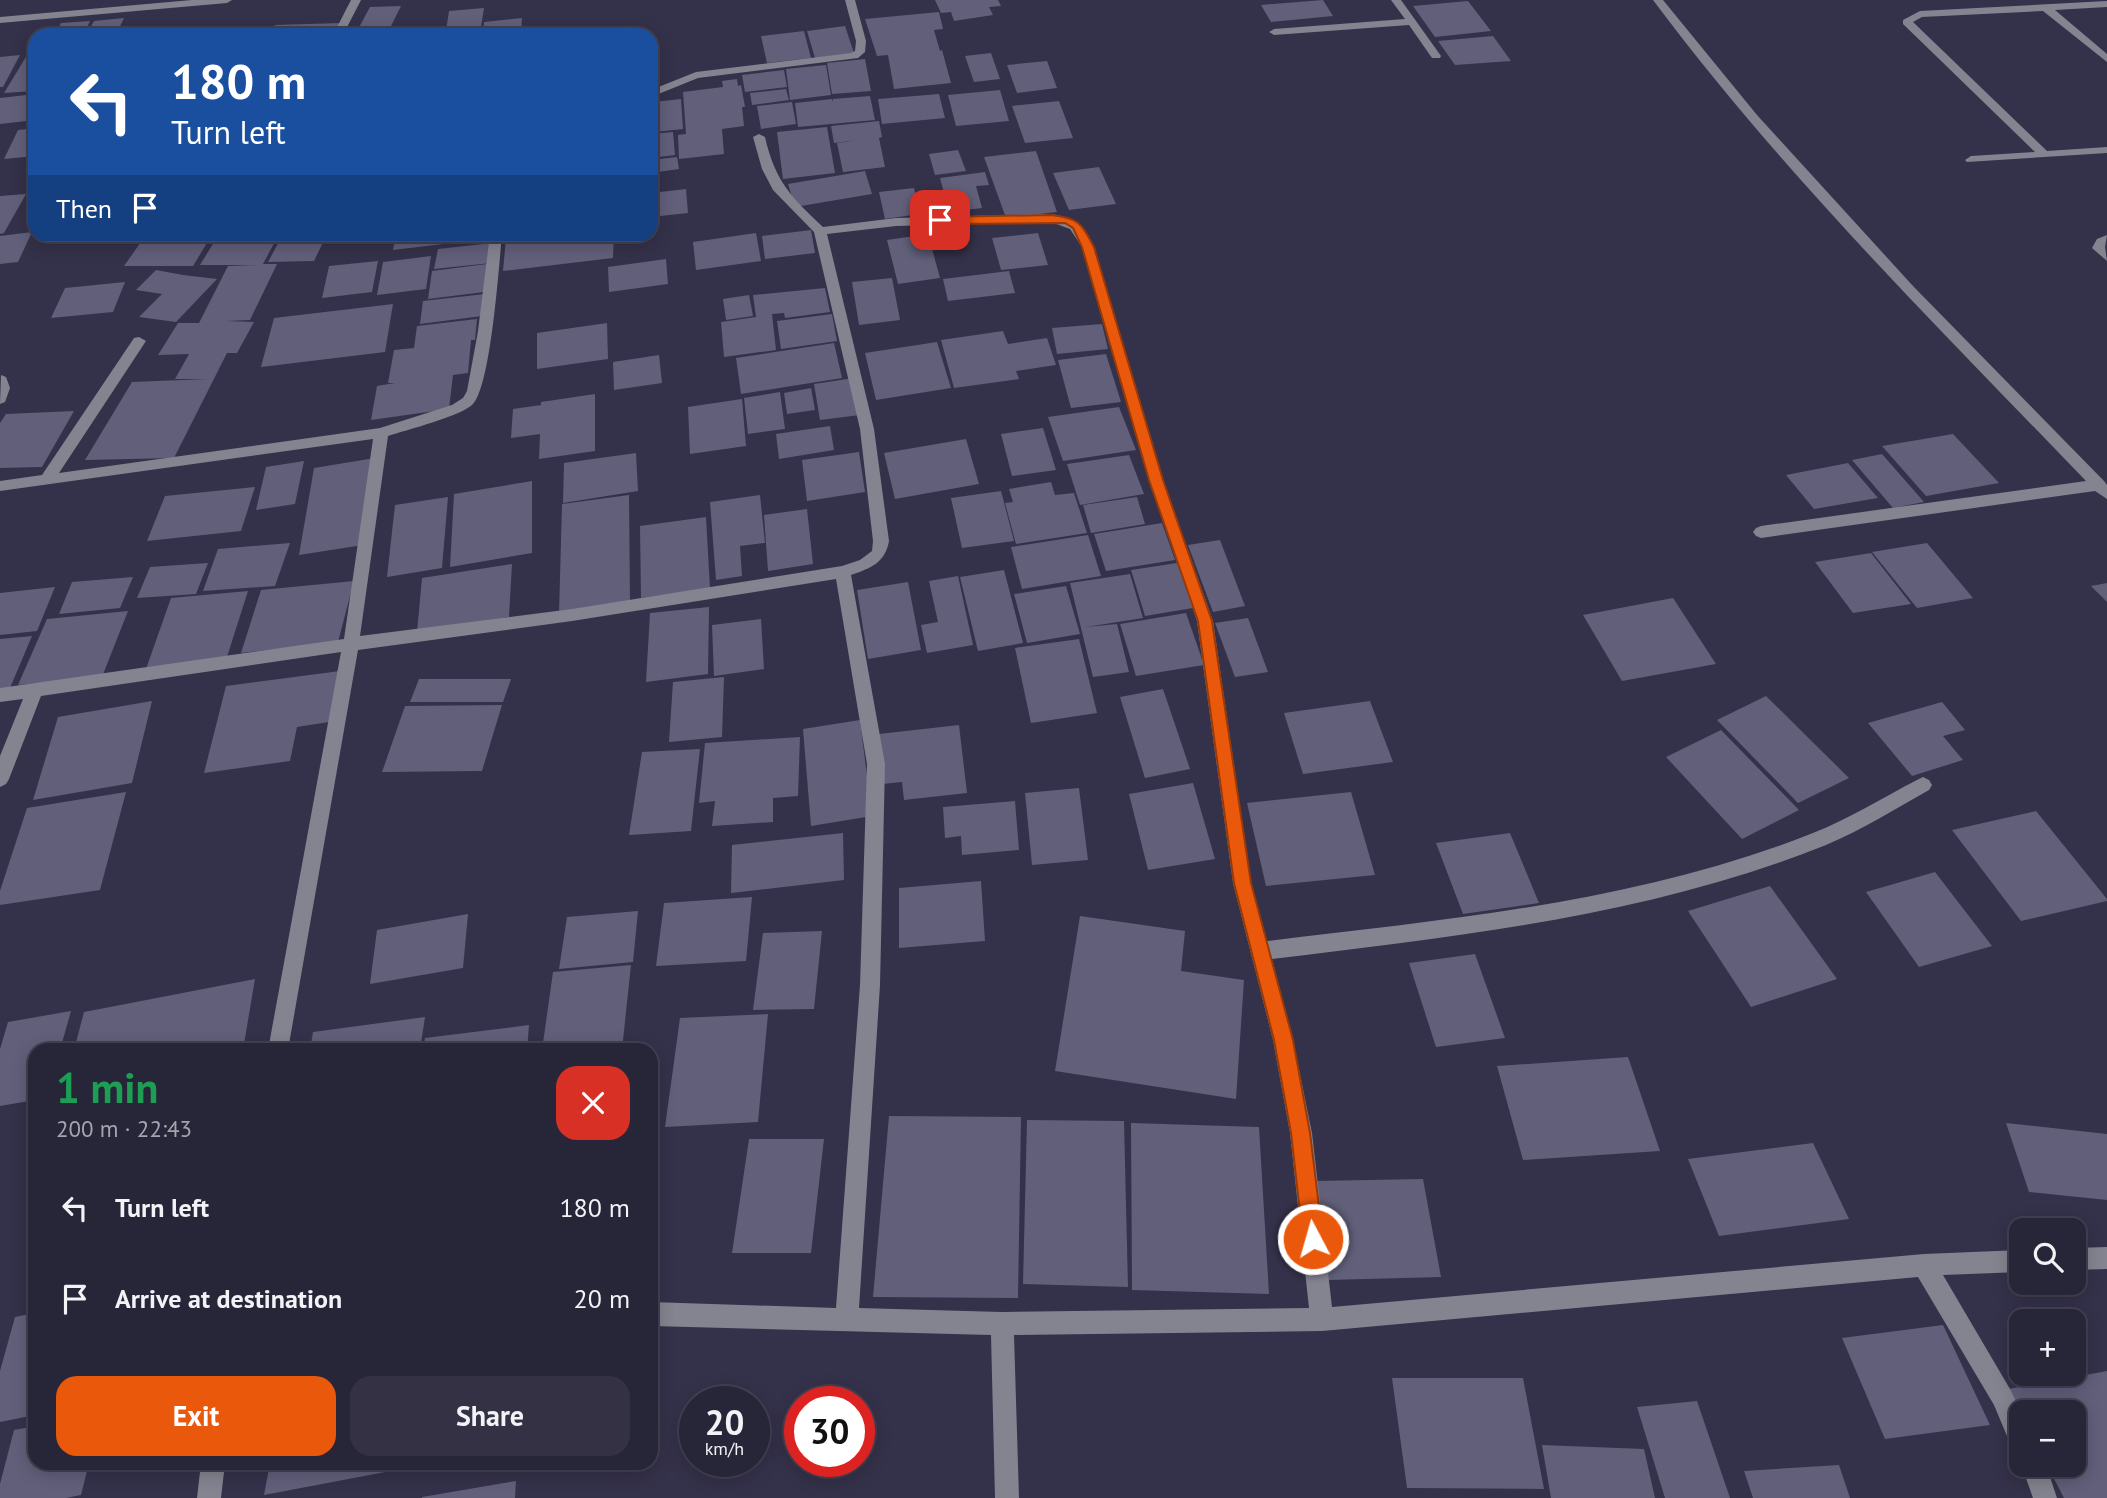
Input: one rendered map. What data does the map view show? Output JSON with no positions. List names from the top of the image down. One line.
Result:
{"page":{"turn":["180 m","Turn left"],"then":"Then","heading":["1 min","200 m · 22:43"],"list":[{"name":"Turn left","value":"180 m"},{"name":"Arrive at destination","value":"20 m"}],"map_buttons":["+","−"],"buttons":["Exit","Share"],"speed":"20 km/h","limit":"30"}}
